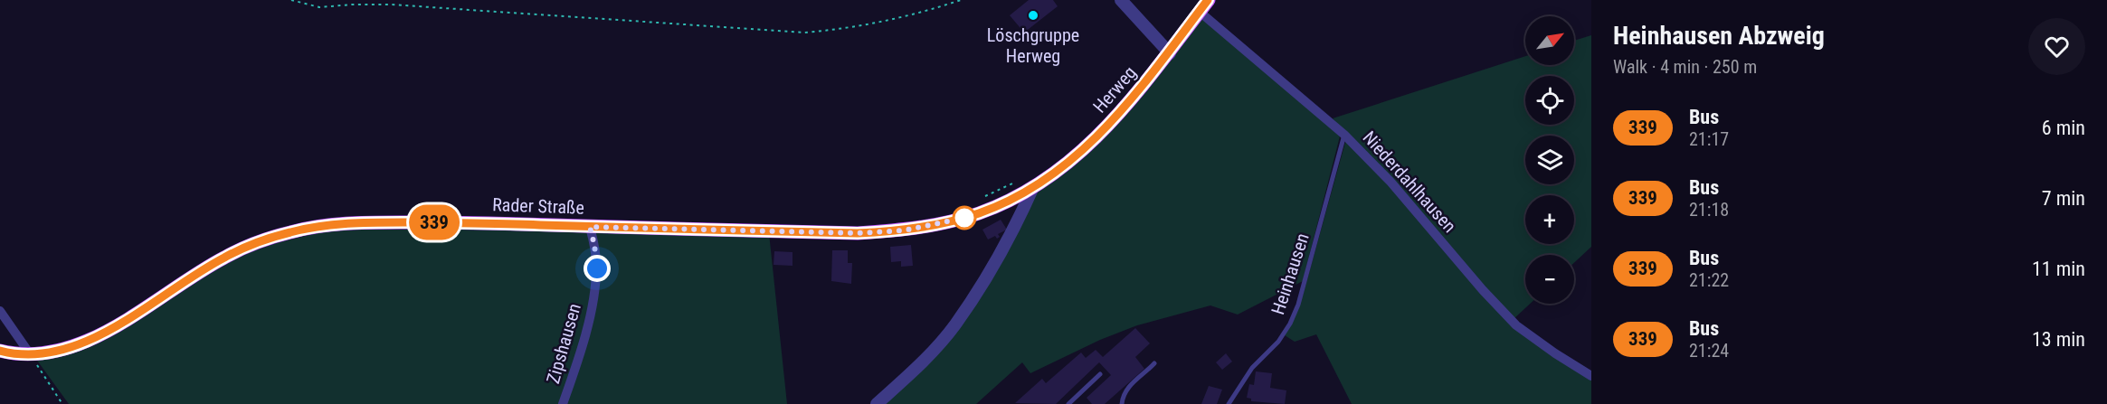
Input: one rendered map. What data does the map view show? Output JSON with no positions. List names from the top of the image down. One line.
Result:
{"streets":{"main road":["Herweg","Rader Straße"],"street":["Niederdahlhausen","Zipshausen"],"lane":["Heinhausen"]},"crossings":[["Herweg","Niederdahlhausen"],["Herweg","Rader Straße"],["Niederdahlhausen","Heinhausen"],["Rader Straße","Zipshausen"]],"places":["Löschgruppe Herweg"],"lines":["bus line 339"],"north":"top right","page":{"on_map":"339","heading":["Heinhausen Abzweig","Walk · 4 min · 250 m"],"map_buttons":["+","−"],"list":[{"mark":"339","name":"Bus","note":"21:17","value":"6 min"},{"mark":"339","name":"Bus","note":"21:18","value":"7 min"},{"mark":"339","name":"Bus","note":"21:22","value":"11 min"},{"mark":"339","name":"Bus","note":"21:24","value":"13 min"}]}}
